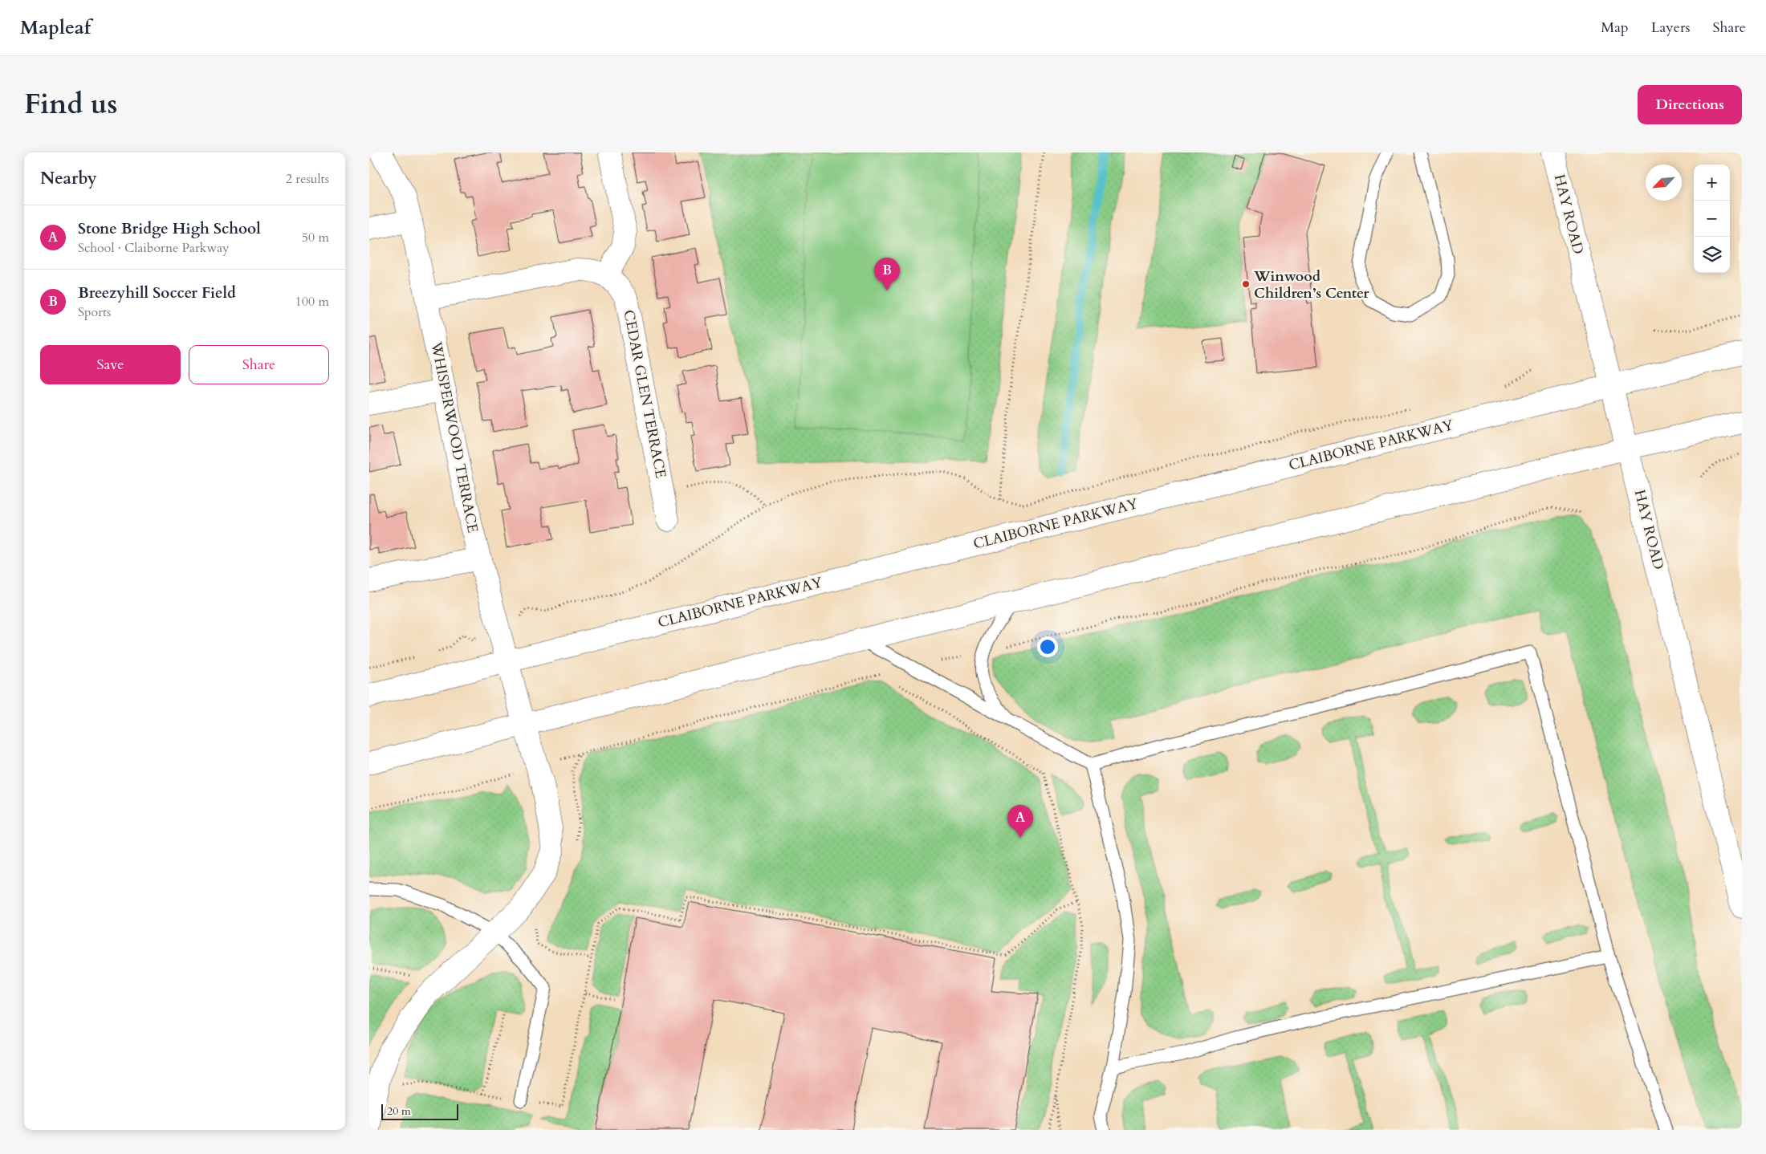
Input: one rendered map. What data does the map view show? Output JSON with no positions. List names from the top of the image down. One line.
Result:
{"streets":{"main road":["HAY ROAD","CEDAR GLEN TERRACE","WHISPERWOOD TERRACE","CLAIBORNE PARKWAY"]},"crossings":[["HAY ROAD","CLAIBORNE PARKWAY"],["WHISPERWOOD TERRACE","CLAIBORNE PARKWAY"]],"places":["Winwood Children’s Center"],"scale_bar":"20 m","north":"bottom left","page":{"header":"Mapleaf","nav":["Map","Layers","Share"],"title":"Find us","buttons":["Directions",["Save","Share"]],"heading":["Nearby","2 results"],"map_buttons":["+","−"],"list":[{"mark":"A","name":"Stone Bridge High School","note":"School · Claiborne Parkway","value":"50 m"},{"mark":"B","name":"Breezyhill Soccer Field","note":"Sports","value":"100 m"}],"pins":["B","A"],"scale":"20 m"}}
